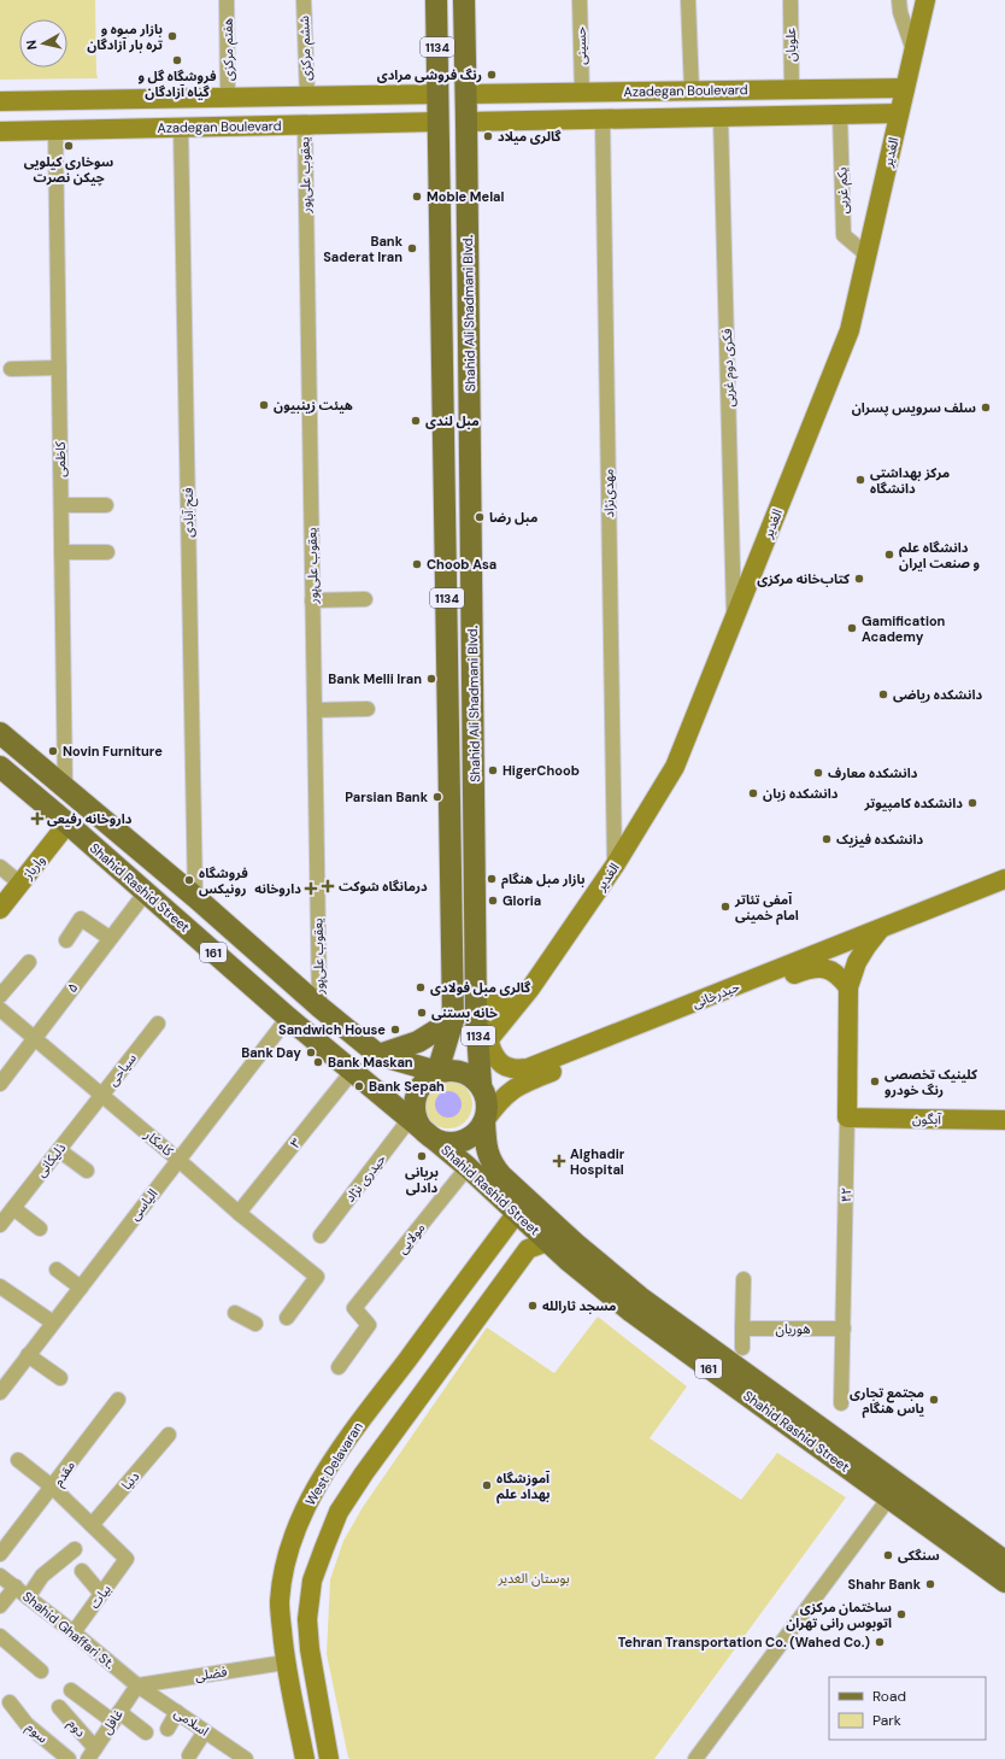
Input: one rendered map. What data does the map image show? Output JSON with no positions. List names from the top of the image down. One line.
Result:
{"streets":{"main road":["1134","Azadegan Boulevard","الغدیر","Shahid Ali Shadmani Blvd.","وارباز","Shahid Rashid Street","161","حیدرخانی","آبگون","۴۲","West Delavaran"],"street":["علویان","حسینی","ششم مرکزی","هفتم مرکزی","یعقوب علی‌پور","یکم غربی","فکری دوم غربی","کاظمی","مهدی‌نژاد","فتح آبادی","۵","سیاحی","کامکار","۳","ذلیکانی","حیدری نژاد","الیاسی","مولایی","هوریان","مقدم","دنیا","بیات","Shahid Ghaffari St.","فضلی","غافل","اسلامی","دوم","سوم"]},"crossings":[["علویان","Azadegan Boulevard"],["حسینی","Azadegan Boulevard"],["1134","Azadegan Boulevard"],["1134","Shahid Ali Shadmani Blvd."],["Azadegan Boulevard","الغدیر"],["Azadegan Boulevard","یعقوب علی‌پور"],["Azadegan Boulevard","یکم غربی"],["Azadegan Boulevard","Shahid Ali Shadmani Blvd."],["Azadegan Boulevard","فکری دوم غربی"],["Azadegan Boulevard","کاظمی"],["Azadegan Boulevard","مهدی‌نژاد"],["Azadegan Boulevard","فتح آبادی"],["الغدیر","یکم غربی"],["الغدیر","Shahid Ali Shadmani Blvd."],["الغدیر","فکری دوم غربی"],["الغدیر","مهدی‌نژاد"],["الغدیر","حیدرخانی"],["یعقوب علی‌پور","Shahid Rashid Street"],["Shahid Ali Shadmani Blvd.","Shahid Rashid Street"],["Shahid Ali Shadmani Blvd.","حیدرخانی"],["کاظمی","Shahid Rashid Street"],["فتح آبادی","Shahid Rashid Street"],["وارباز","Shahid Rashid Street"],["Shahid Rashid Street","۵"],["Shahid Rashid Street","حیدرخانی"],["Shahid Rashid Street","۳"],["Shahid Rashid Street","حیدری نژاد"],["Shahid Rashid Street","الیاسی"],["Shahid Rashid Street","مولایی"],["Shahid Rashid Street","West Delavaran"],["۵","کامکار"],["حیدرخانی","۴۲"],["سیاحی","کامکار"],["سیاحی","ذلیکانی"],["آبگون","۴۲"],["کامکار","۳"],["کامکار","ذلیکانی"],["کامکار","الیاسی"],["۴۲","هوریان"],["West Delavaran","فضلی"],["مقدم","دنیا"],["مقدم","بیات"],["بیات","Shahid Ghaffari St."],["Shahid Ghaffari St.","فضلی"],["Shahid Ghaffari St.","غافل"],["Shahid Ghaffari St.","اسلامی"],["فضلی","غافل"],["فضلی","اسلامی"],["غافل","اسلامی"],["غافل","دوم"]],"parks":["بوستان الغدیر"],"places":{"other":["بازار میوه و تره بار آزادگان","فروشگاه گل و گیاه آزادگان","رنگ فروشی مرادی","گالری میلاد","سوخاری کیلویی چیکن نصرت","Moble Melal","Bank Saderat Iran","هیئت زینبیون","سلف سرویس پسران","مبل لندی","مرکز بهداشتی دانشگاه","مبل رضا","دانشگاه علم و صنعت ایران","Choob Asa","کتاب‌خانه مرکزی","Gamification Academy","Bank Melli Iran","دانشکده ریاضی","Novin Furniture","HigerChoob","دانشکده معارف","دانشکده زبان","Parsian Bank","دانشکده کامپیوتر","دانشکده فیزیک","بازار مبل هنگام","فروشگاه رونیکس","Gloria","آمفی تئاتر امام خمینی","گالری مبل فولادی","خانه بستنی","Sandwich House","Bank Day","Bank Maskan","کلینیک تخصصی رنگ خودرو","Bank Sepah","بریانی دادلی","مسجد ثارالله","مجتمع تجاری یاس هنگام","آموزشگاه بهداد علم","سنگکی","Shahr Bank","ساختمان مرکزی اتوبوس رانی تهران","Tehran Transportation Co. (Wahed Co.)"],"health":["داروخانه رفیعی","درمانگاه شوکت","داروخانه","Alghadir Hospital"]},"legend":["Road","Park"],"north":"left"}
